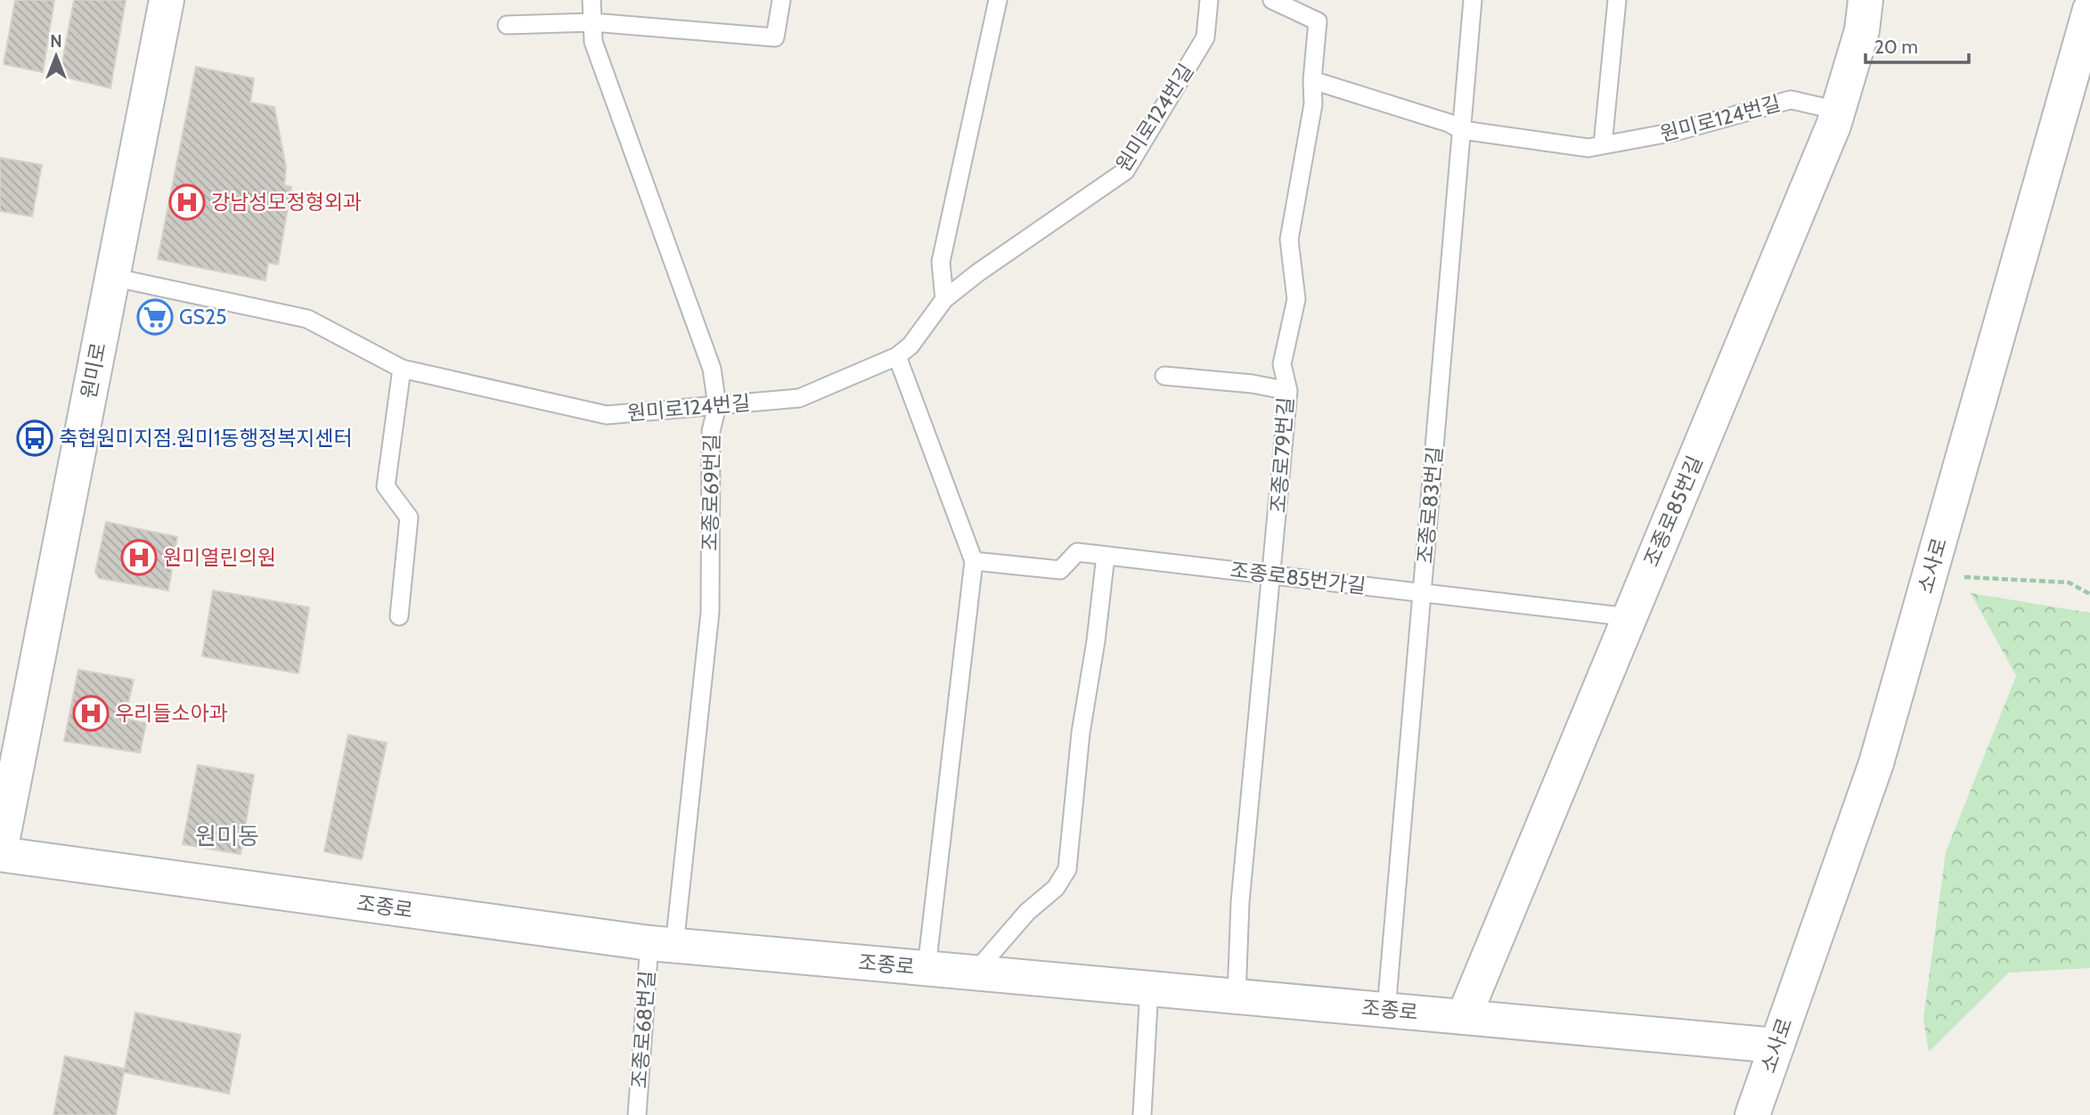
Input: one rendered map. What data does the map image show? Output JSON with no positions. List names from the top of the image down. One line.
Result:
{"streets":{"street":["원미로","조종로85번길","소사로","조종로"],"lane":["원미로124번길","조종로79번길","조종로69번길","조종로83번길","조종로85번가길","조종로68번길"]},"crossings":[["원미로124번길","원미로"],["원미로124번길","조종로79번길"],["원미로124번길","조종로69번길"],["원미로124번길","조종로83번길"],["원미로124번길","조종로85번길"],["원미로","조종로"],["조종로79번길","조종로85번가길"],["조종로79번길","조종로"],["조종로69번길","조종로"],["조종로69번길","조종로68번길"],["조종로83번길","조종로85번가길"],["조종로83번길","조종로"],["조종로85번길","조종로85번가길"],["조종로85번길","조종로"],["소사로","조종로"],["조종로","조종로68번길"]],"districts":["원미동"],"places":{"hospital":["강남성모정형외과","원미열린의원","우리들소아과"],"supermarket":["GS25"],"bus stop":["축협원미지점.원미1동행정복지센터"]},"scale_bar":"20 m","north":"top"}
